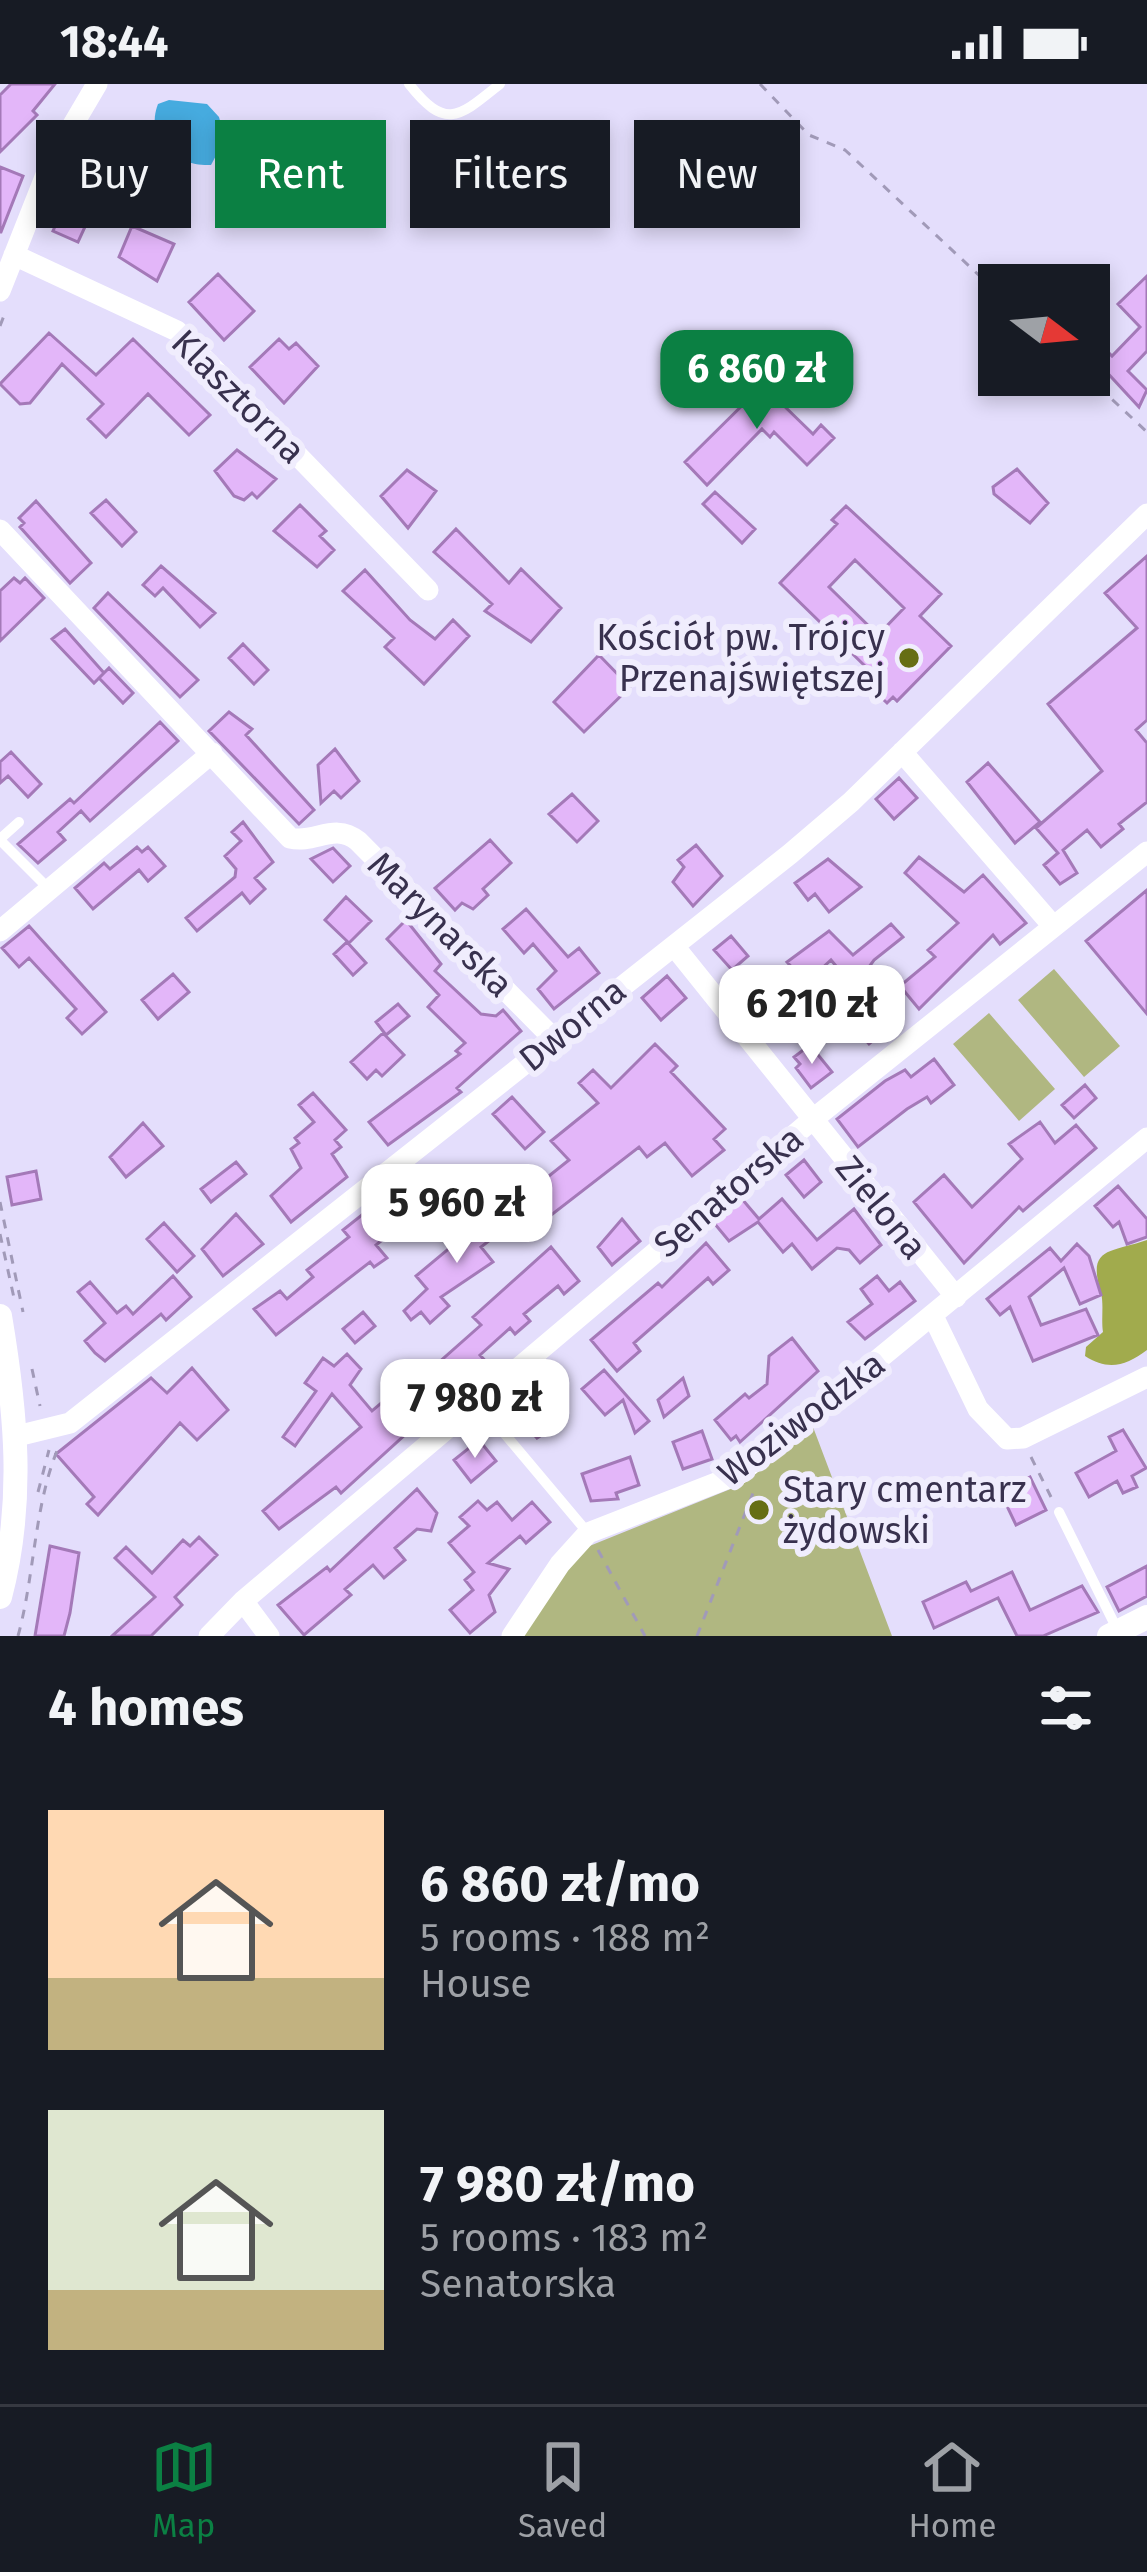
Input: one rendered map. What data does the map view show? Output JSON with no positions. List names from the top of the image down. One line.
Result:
{"streets":{"street":["Klasztorna","Marynarska","Dworna","Senatorska","Zielona","Woziwodzka"]},"crossings":[["Marynarska","Dworna"],["Dworna","Zielona"],["Senatorska","Zielona"],["Zielona","Woziwodzka"]],"places":["Kościół pw. Trójcy Przenajświętszej","Stary cmentarz żydowski"],"north":"right","page":{"status":"18:44","chip":["Buy","Rent","Filters","New"],"price":["6 860 zł","6 210 zł","5 960 zł","7 980 zł"],"heading":"4 homes","list":[{"name":"6 860 zł/mo","note":"5 rooms · 188 m² · House"},{"name":"7 980 zł/mo","note":"5 rooms · 183 m² · Senatorska"}],"tabs":["Map","Saved","Home"]}}
